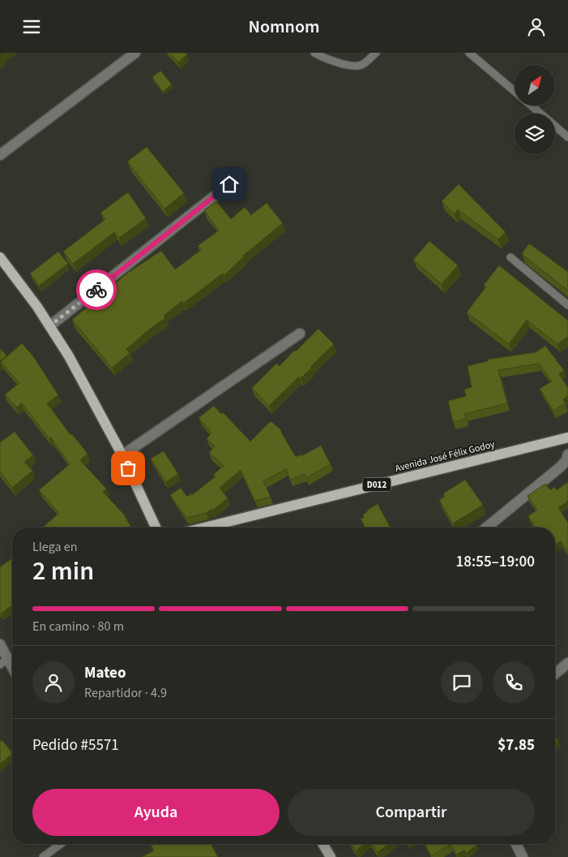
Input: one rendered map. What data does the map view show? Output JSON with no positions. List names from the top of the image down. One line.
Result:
{"streets":{"main road":["Avenida José Félix Godoy","D012"]},"north":"top right","page":{"header":"Nomnom","heading":["2 min","Llega en","18:55–19:00"],"panel":["Mateo","Repartidor · 4.9","Pedido #5571","$7.85"],"bar":"En camino · 80 m","buttons":["Ayuda","Compartir"]}}
